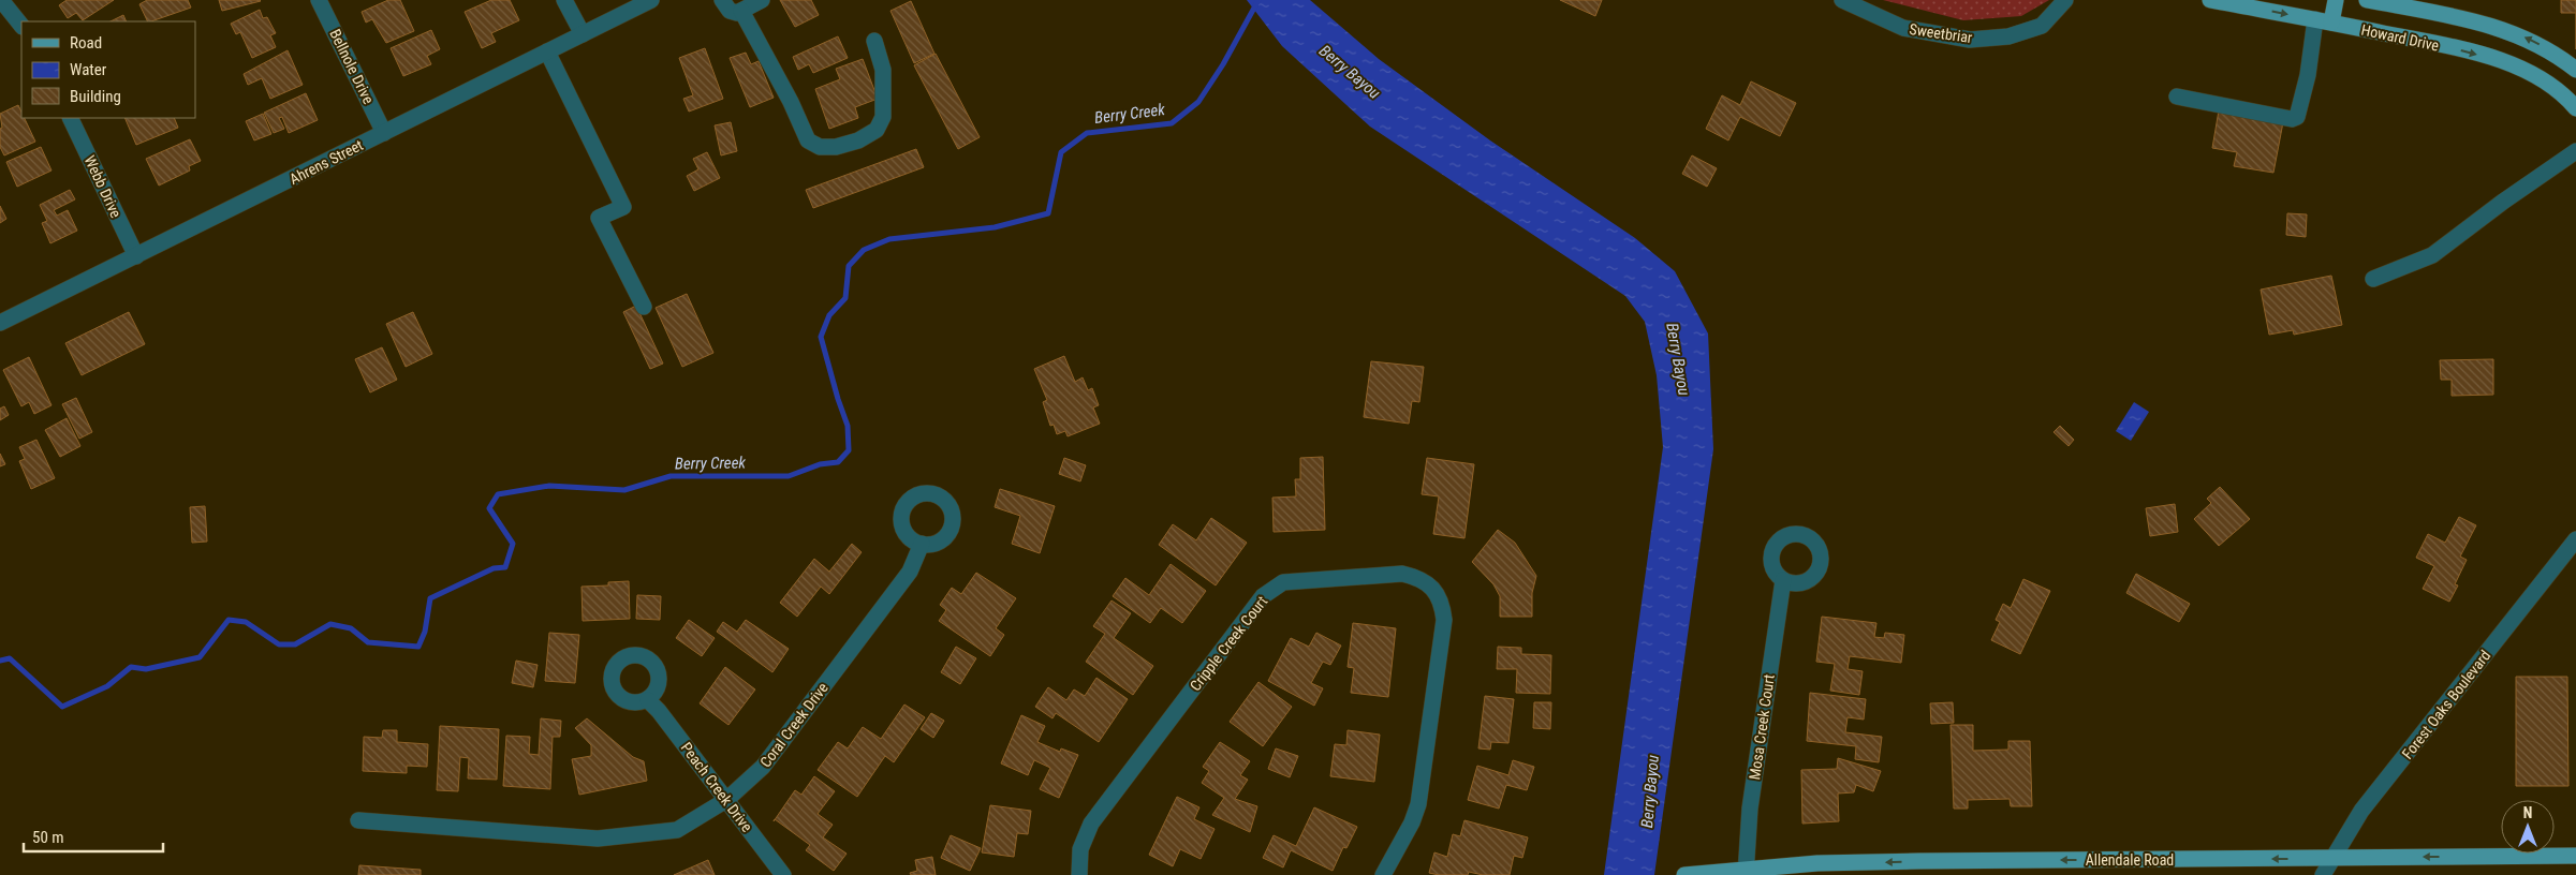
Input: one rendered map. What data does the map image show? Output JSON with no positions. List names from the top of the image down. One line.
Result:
{"streets":{"main road":["Howard Drive","Allendale Road"],"street":["Sweetbriar","Bellnole Drive","Ahrens Street","Webb Drive","Cripple Creek Court","Forest Oaks Boulevard","Coral Creek Drive","Mosa Creek Court","Peach Creek Drive"]},"crossings":[["Bellnole Drive","Ahrens Street"],["Ahrens Street","Webb Drive"],["Forest Oaks Boulevard","Allendale Road"],["Coral Creek Drive","Peach Creek Drive"],["Mosa Creek Court","Allendale Road"]],"one_way":["Allendale Road"],"water":["Berry Bayou","Berry Creek"],"legend":["Road","Water","Building"],"scale_bar":"50 m","north":"top"}
